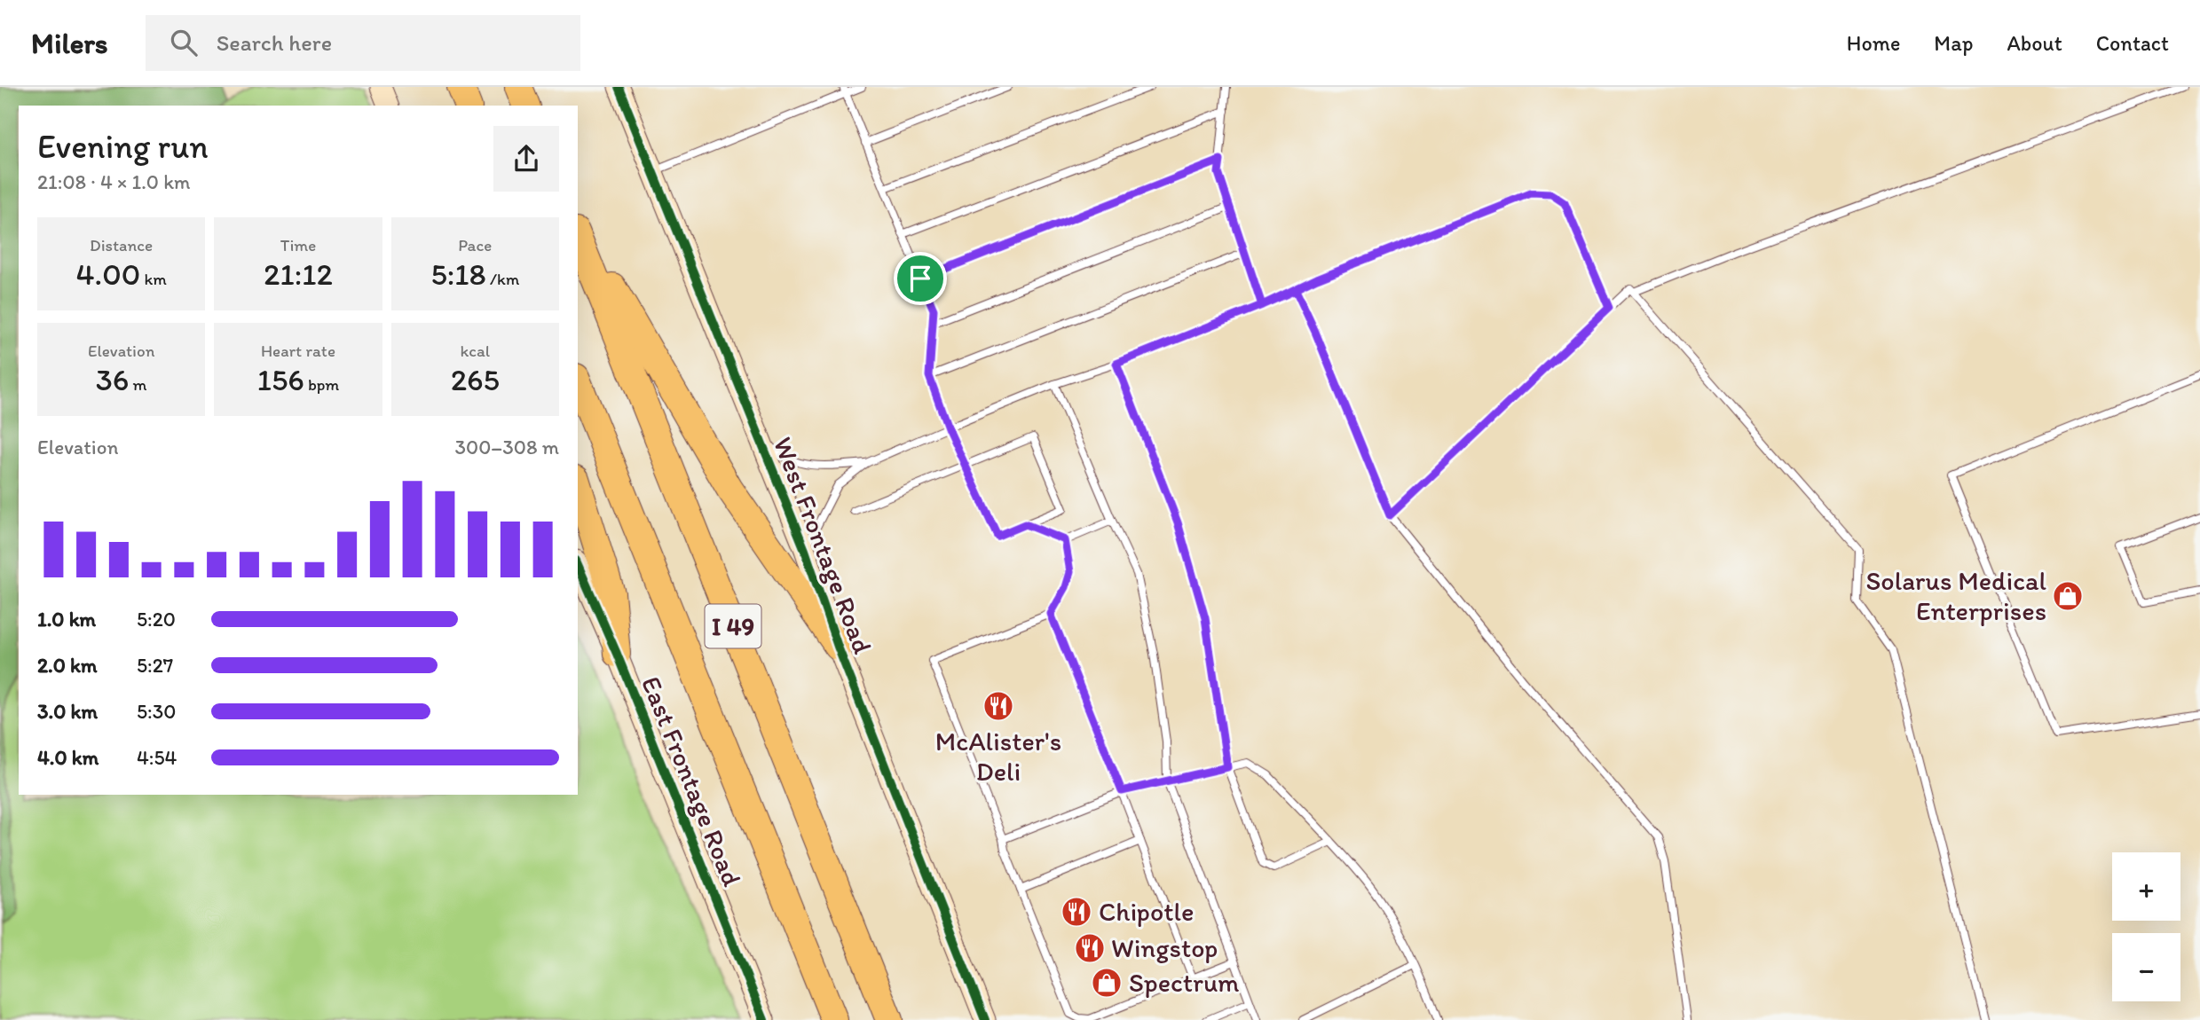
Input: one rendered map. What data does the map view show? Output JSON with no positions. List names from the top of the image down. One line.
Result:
{"streets":{"highway":["I 49"],"street":["West Frontage Road","East Frontage Road"]},"places":{"shop":["Solarus Medical Enterprises","Spectrum"],"restaurant":["McAlister's Deli","Chipotle","Wingstop"]},"page":{"header":"Milers","search":"Search here","nav":["Home","Map","About","Contact"],"heading":["Evening run","21:08 · 4 × 1.0 km"],"stats":[["Distance","4.00 km"],["Time","21:12"],["Pace","5:18 /km"],["Elevation","36 m"],["Heart rate","156 bpm"],["kcal","265"]],"chart":["Elevation","300–308 m"],"list":[{"name":"1.0 km","note":"5:20"},{"name":"2.0 km","note":"5:27"},{"name":"3.0 km","note":"5:30"},{"name":"4.0 km","note":"4:54"}],"map_buttons":["+","−"]}}
